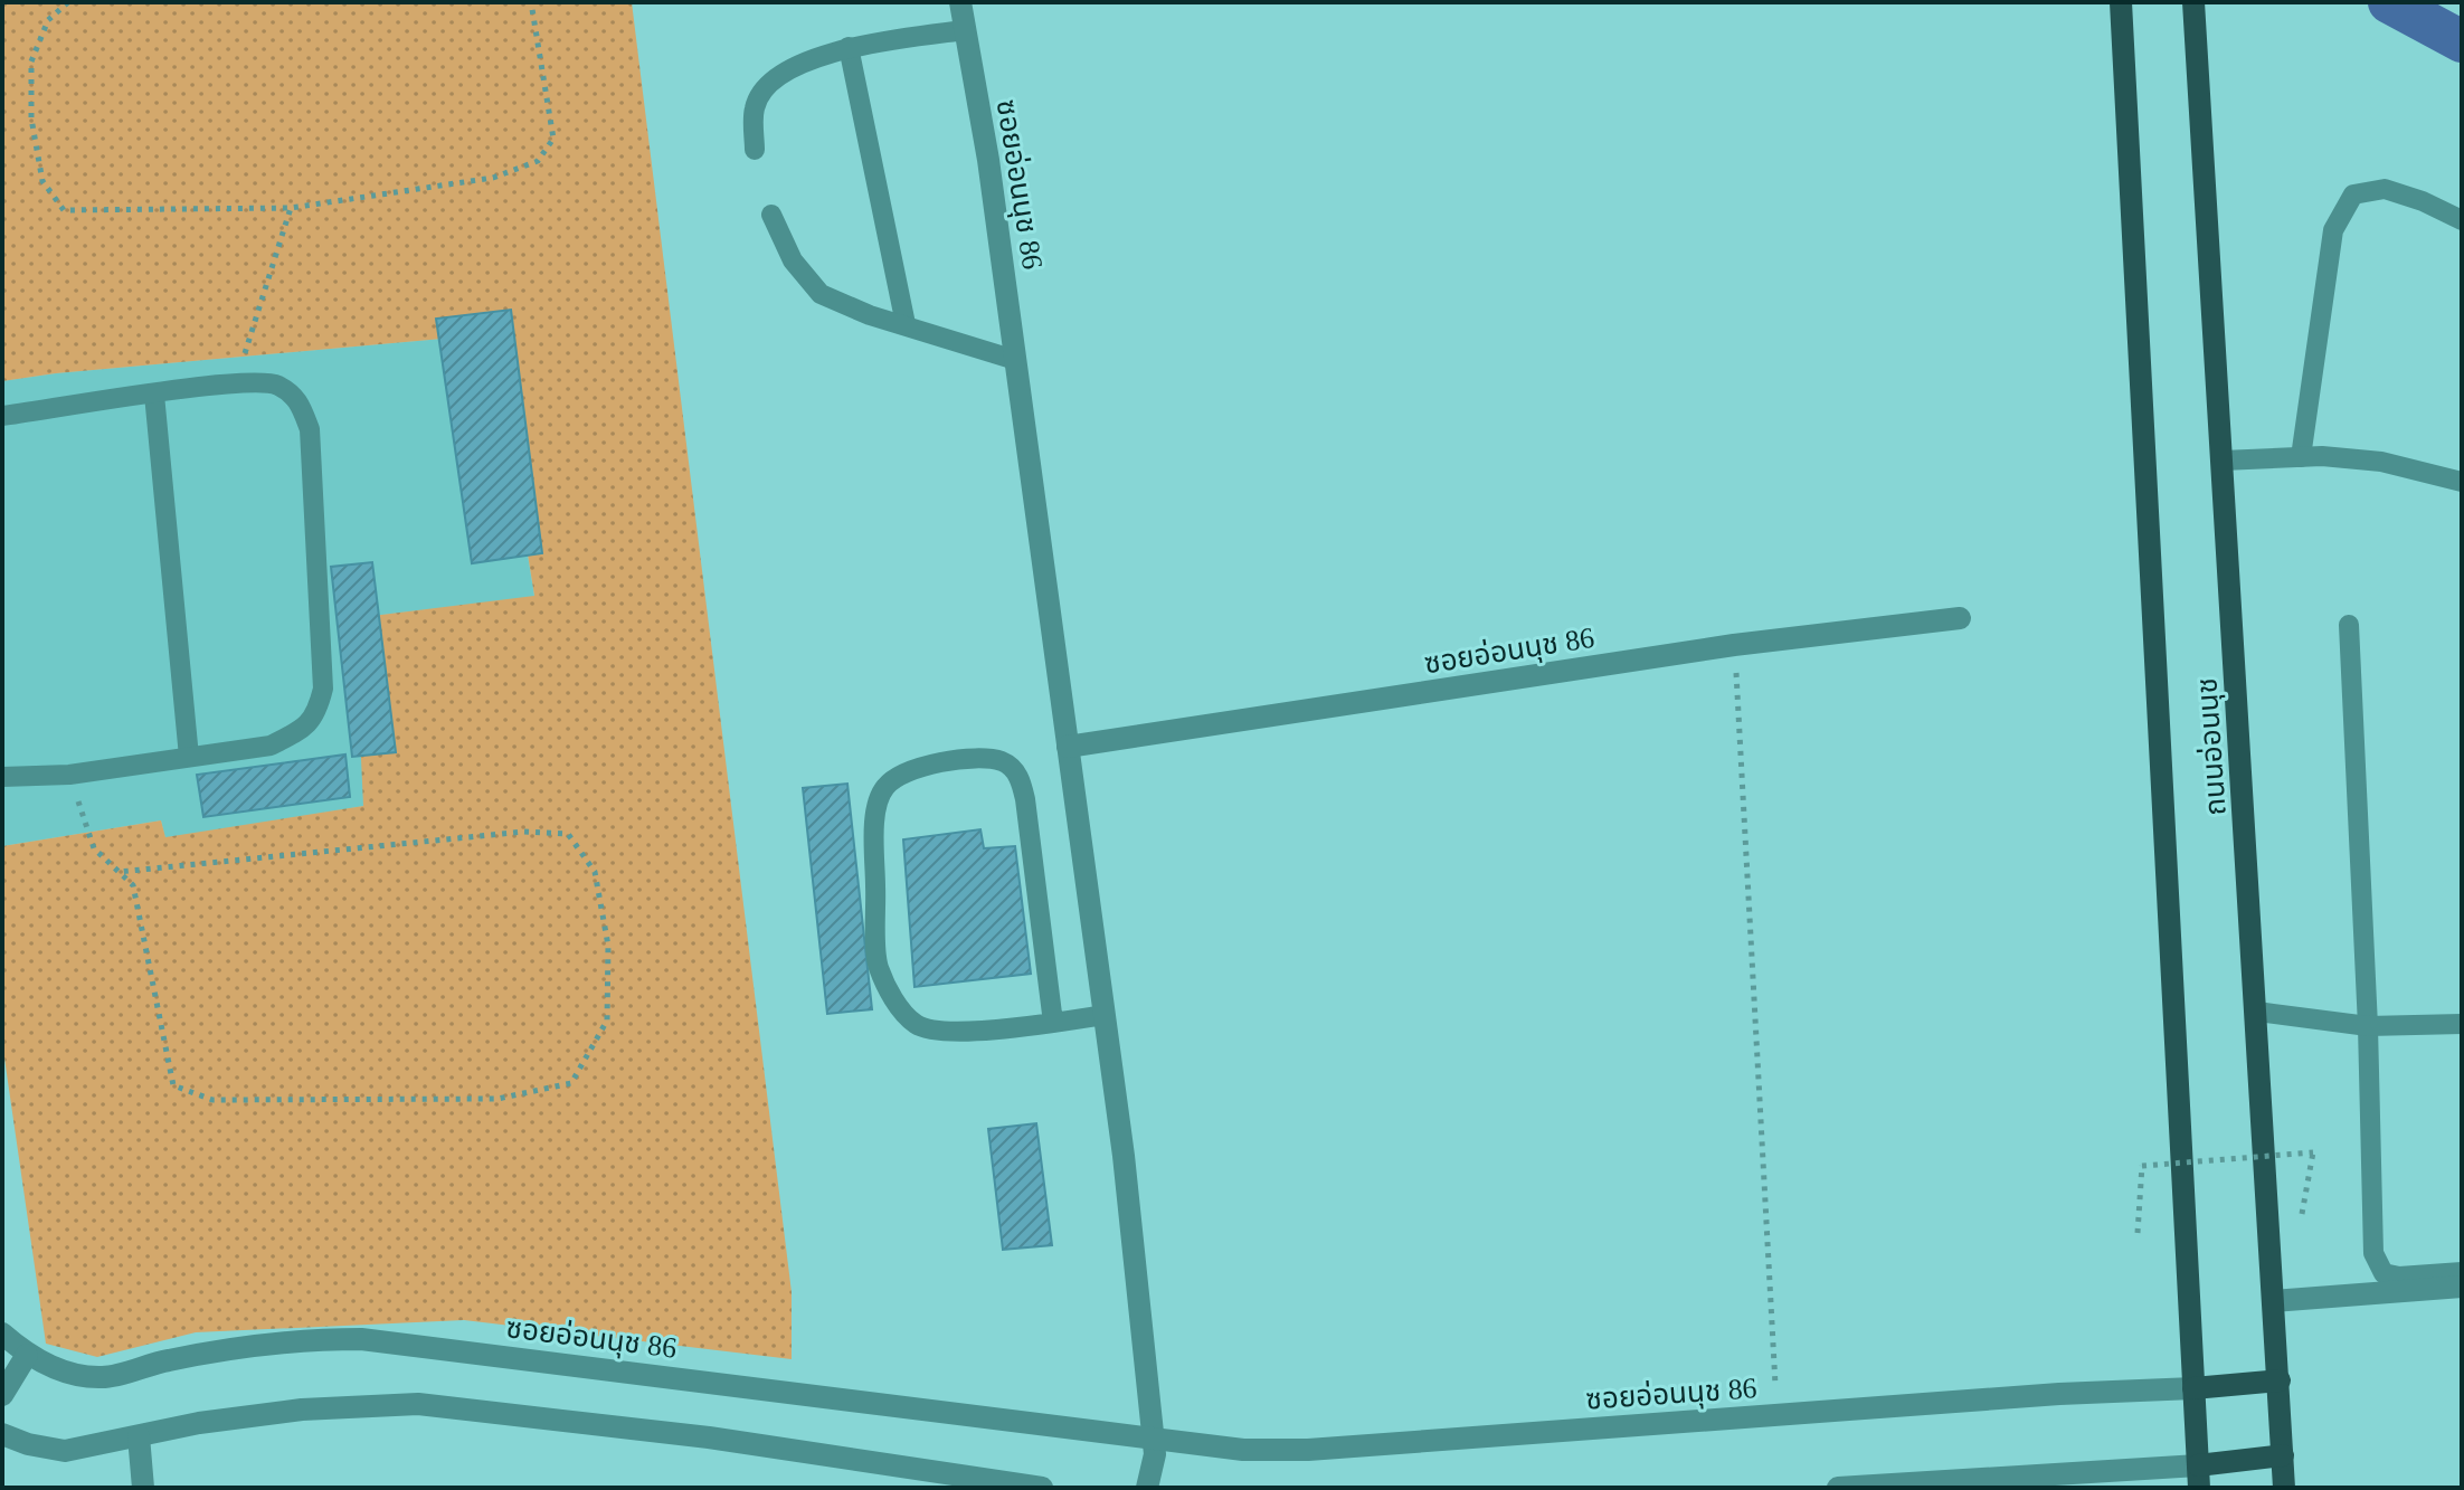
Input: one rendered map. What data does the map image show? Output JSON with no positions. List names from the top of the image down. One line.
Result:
{"streets":{"main road":["ถนนอ่อนนุช"],"street":["ซอยอ่อนนุช 86"]},"crossings":[["ซอยอ่อนนุช 86","ถนนอ่อนนุช"]]}
